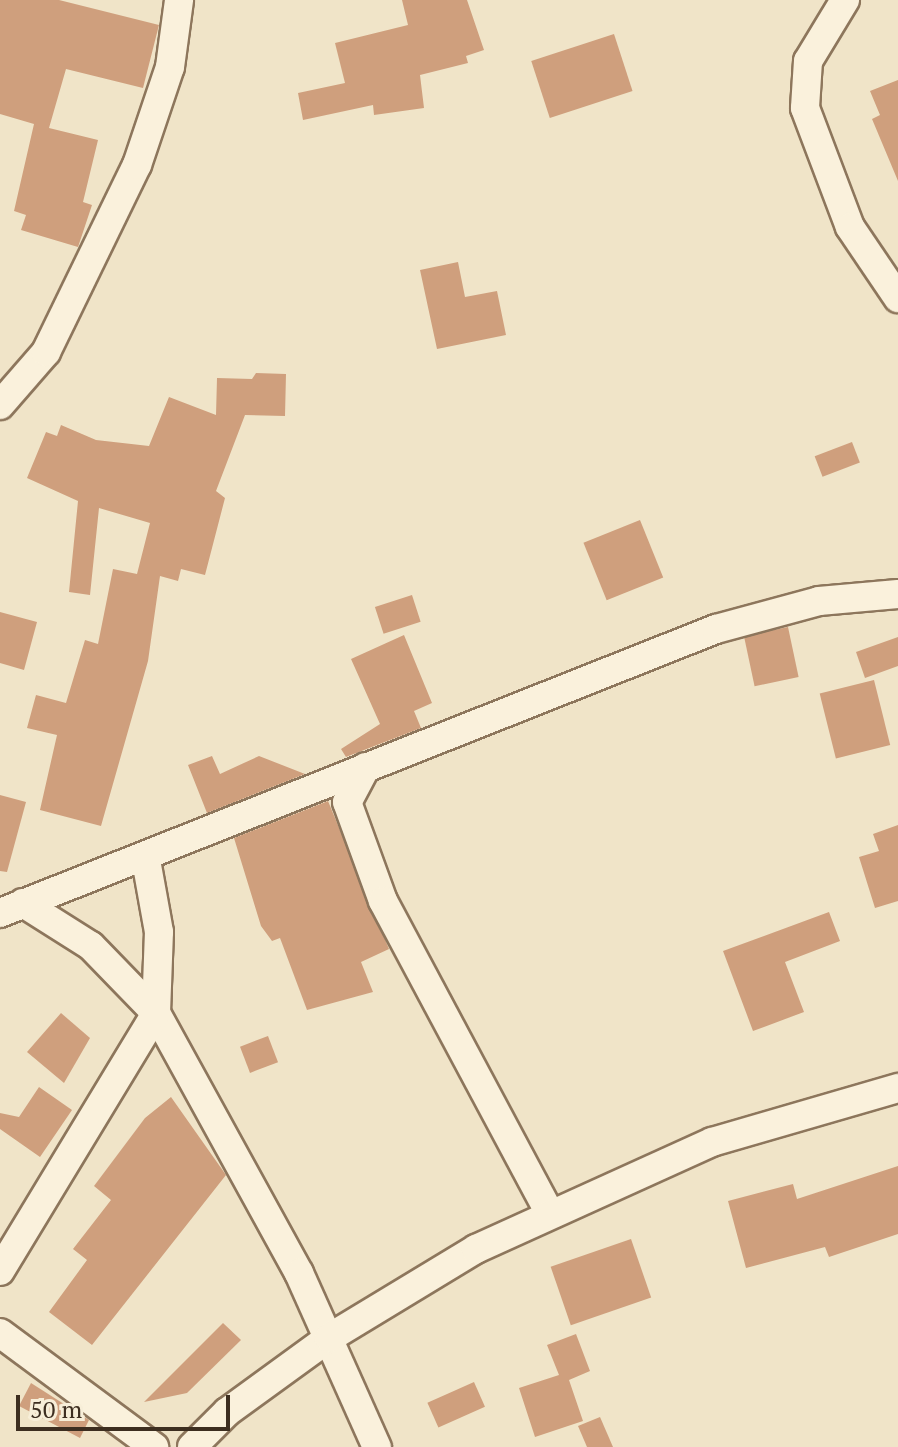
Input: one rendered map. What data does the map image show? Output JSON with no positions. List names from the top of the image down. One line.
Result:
{"scale_bar":"50 m"}
